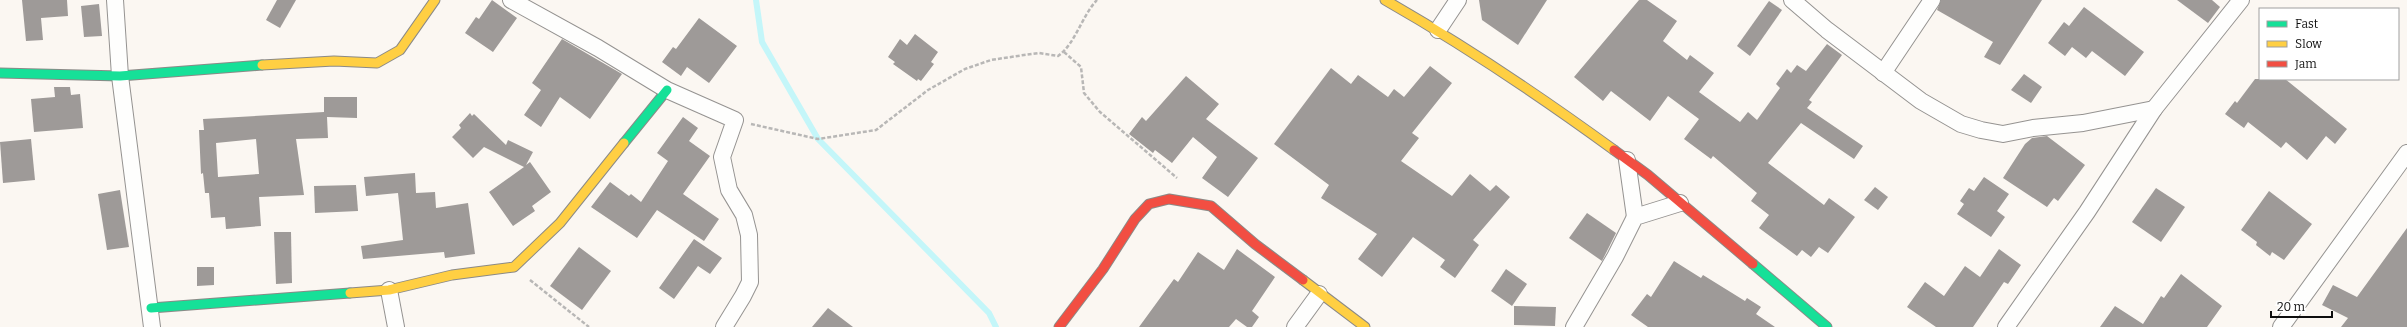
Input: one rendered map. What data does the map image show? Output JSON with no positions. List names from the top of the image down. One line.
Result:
{"legend":["Fast","Slow","Jam"],"scale_bar":"20 m"}
